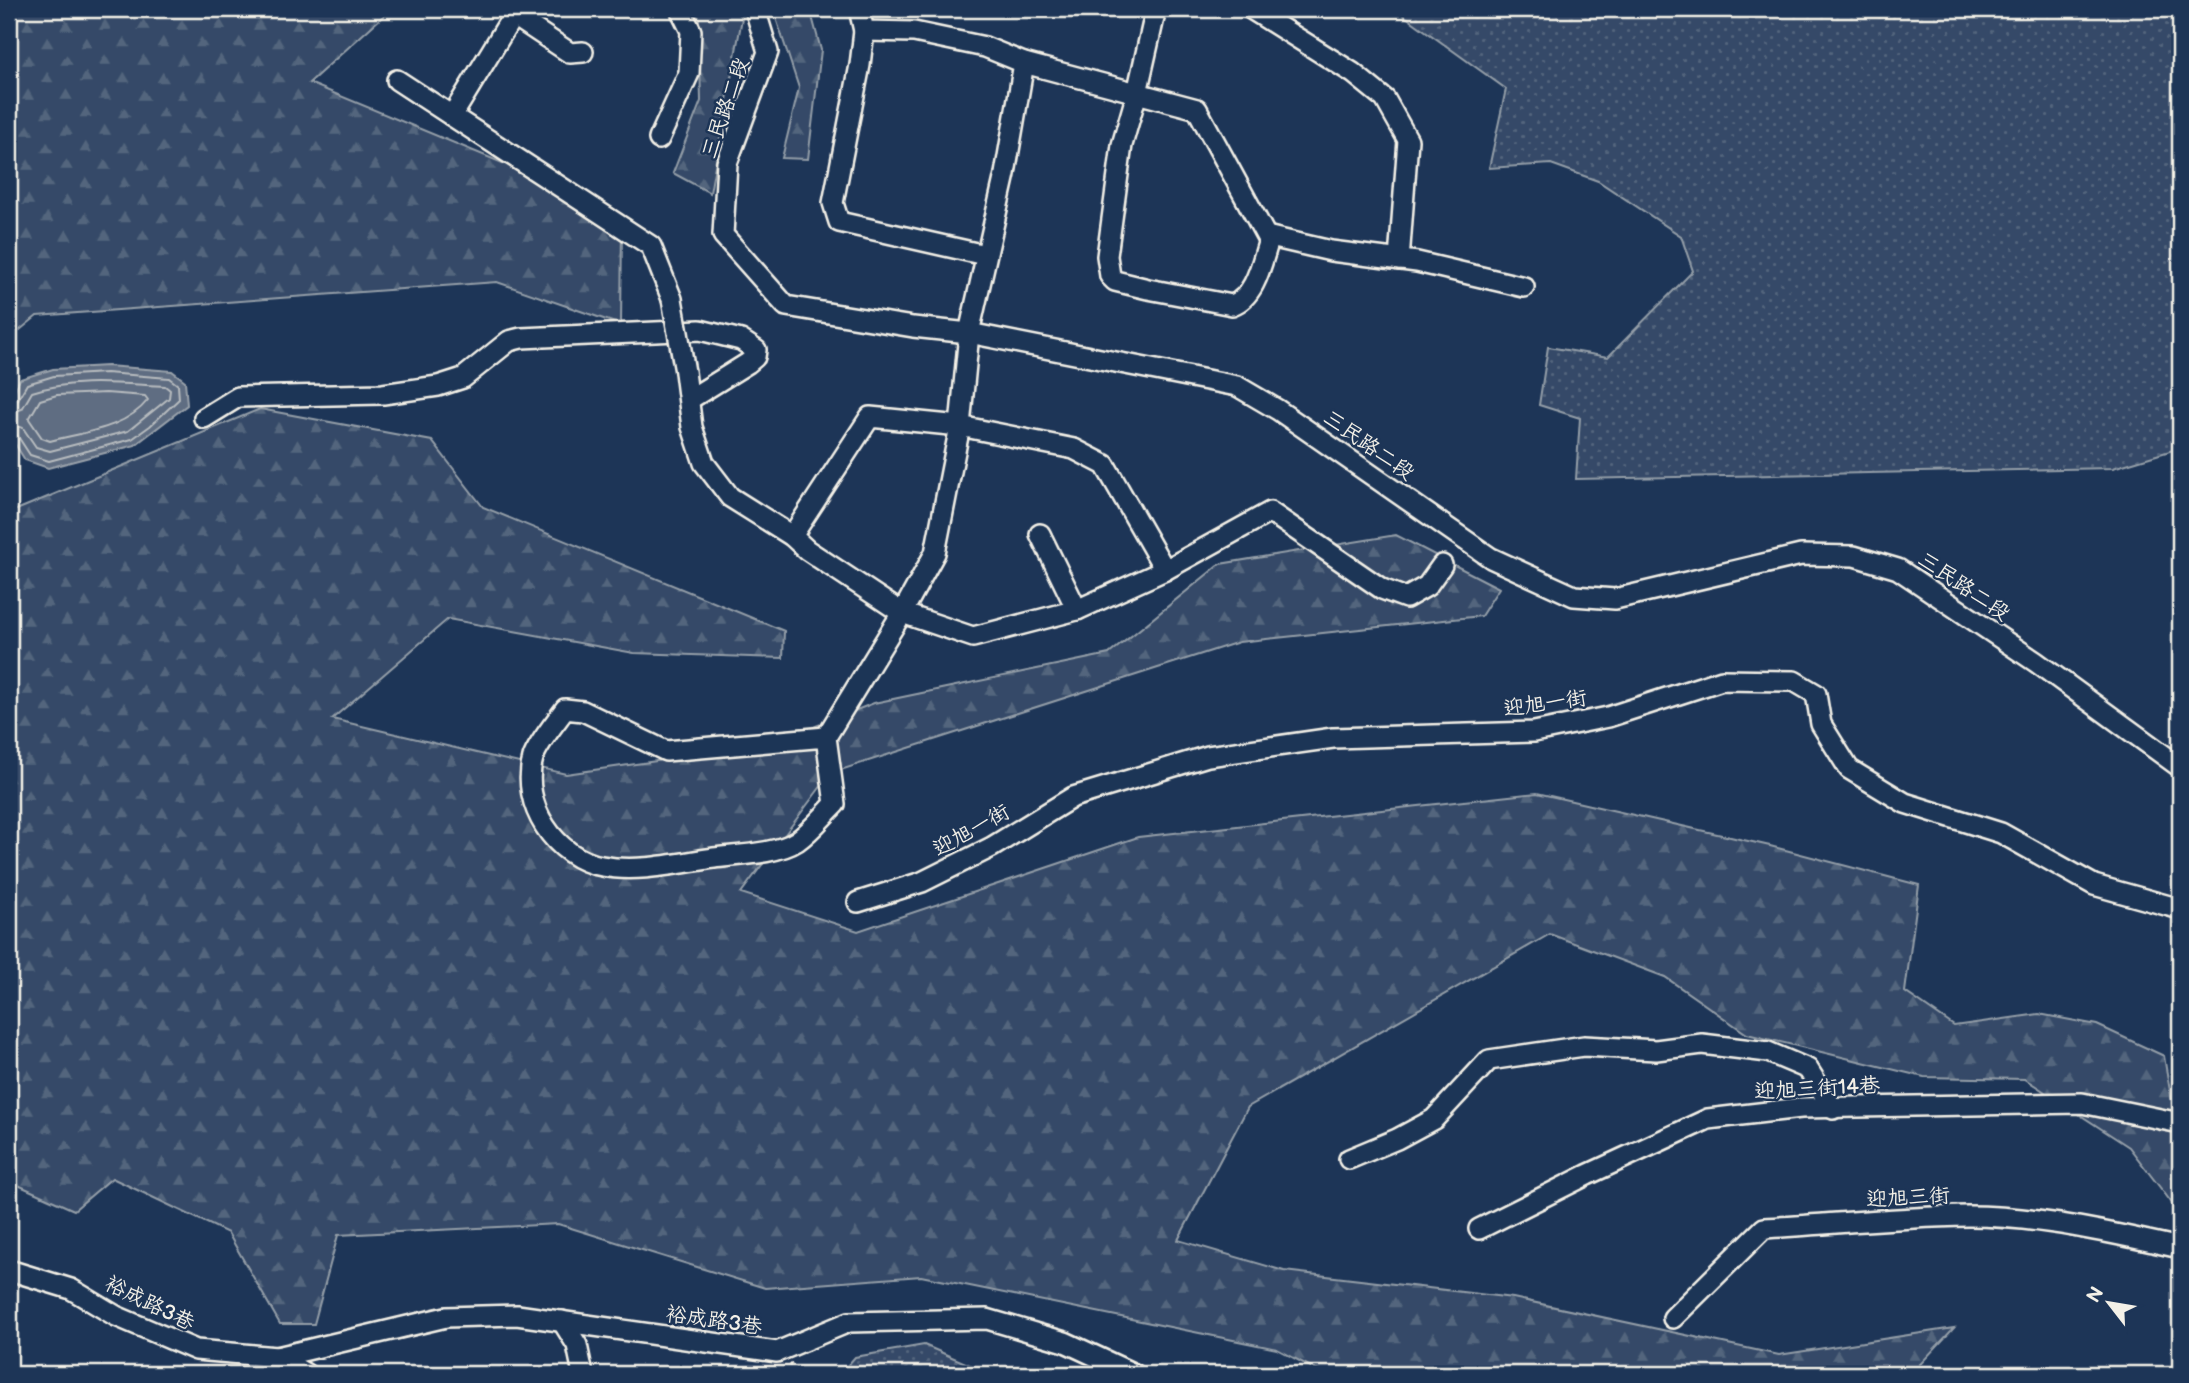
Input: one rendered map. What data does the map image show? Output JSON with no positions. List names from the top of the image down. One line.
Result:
{"streets":{"street":["三民路二段","迎旭一街","迎旭三街14巷","迎旭三街","裕成路3巷"]},"north":"top left"}
